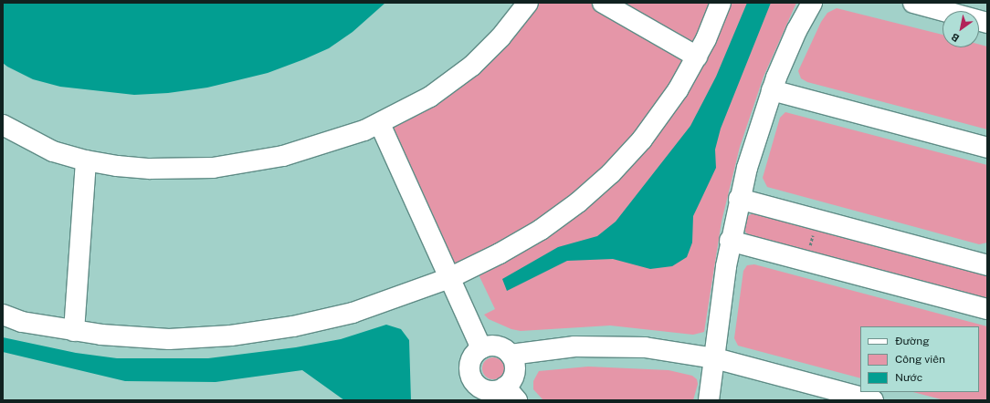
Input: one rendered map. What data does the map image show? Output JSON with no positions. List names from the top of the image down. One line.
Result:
{"legend":["Đường","Công viên","Nước"],"north":"bottom left"}
